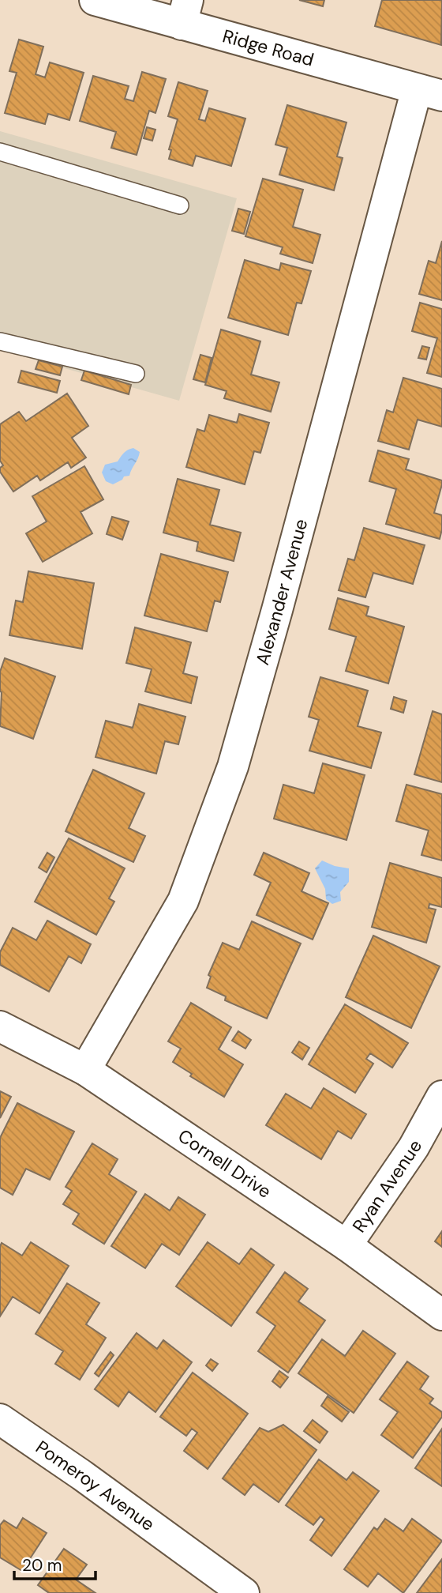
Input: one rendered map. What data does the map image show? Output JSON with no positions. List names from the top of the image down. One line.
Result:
{"streets":{"street":["Ridge Road","Alexander Avenue","Cornell Drive","Ryan Avenue","Pomeroy Avenue"]},"crossings":[["Ridge Road","Alexander Avenue"],["Alexander Avenue","Cornell Drive"],["Cornell Drive","Ryan Avenue"]],"scale_bar":"20 m"}
